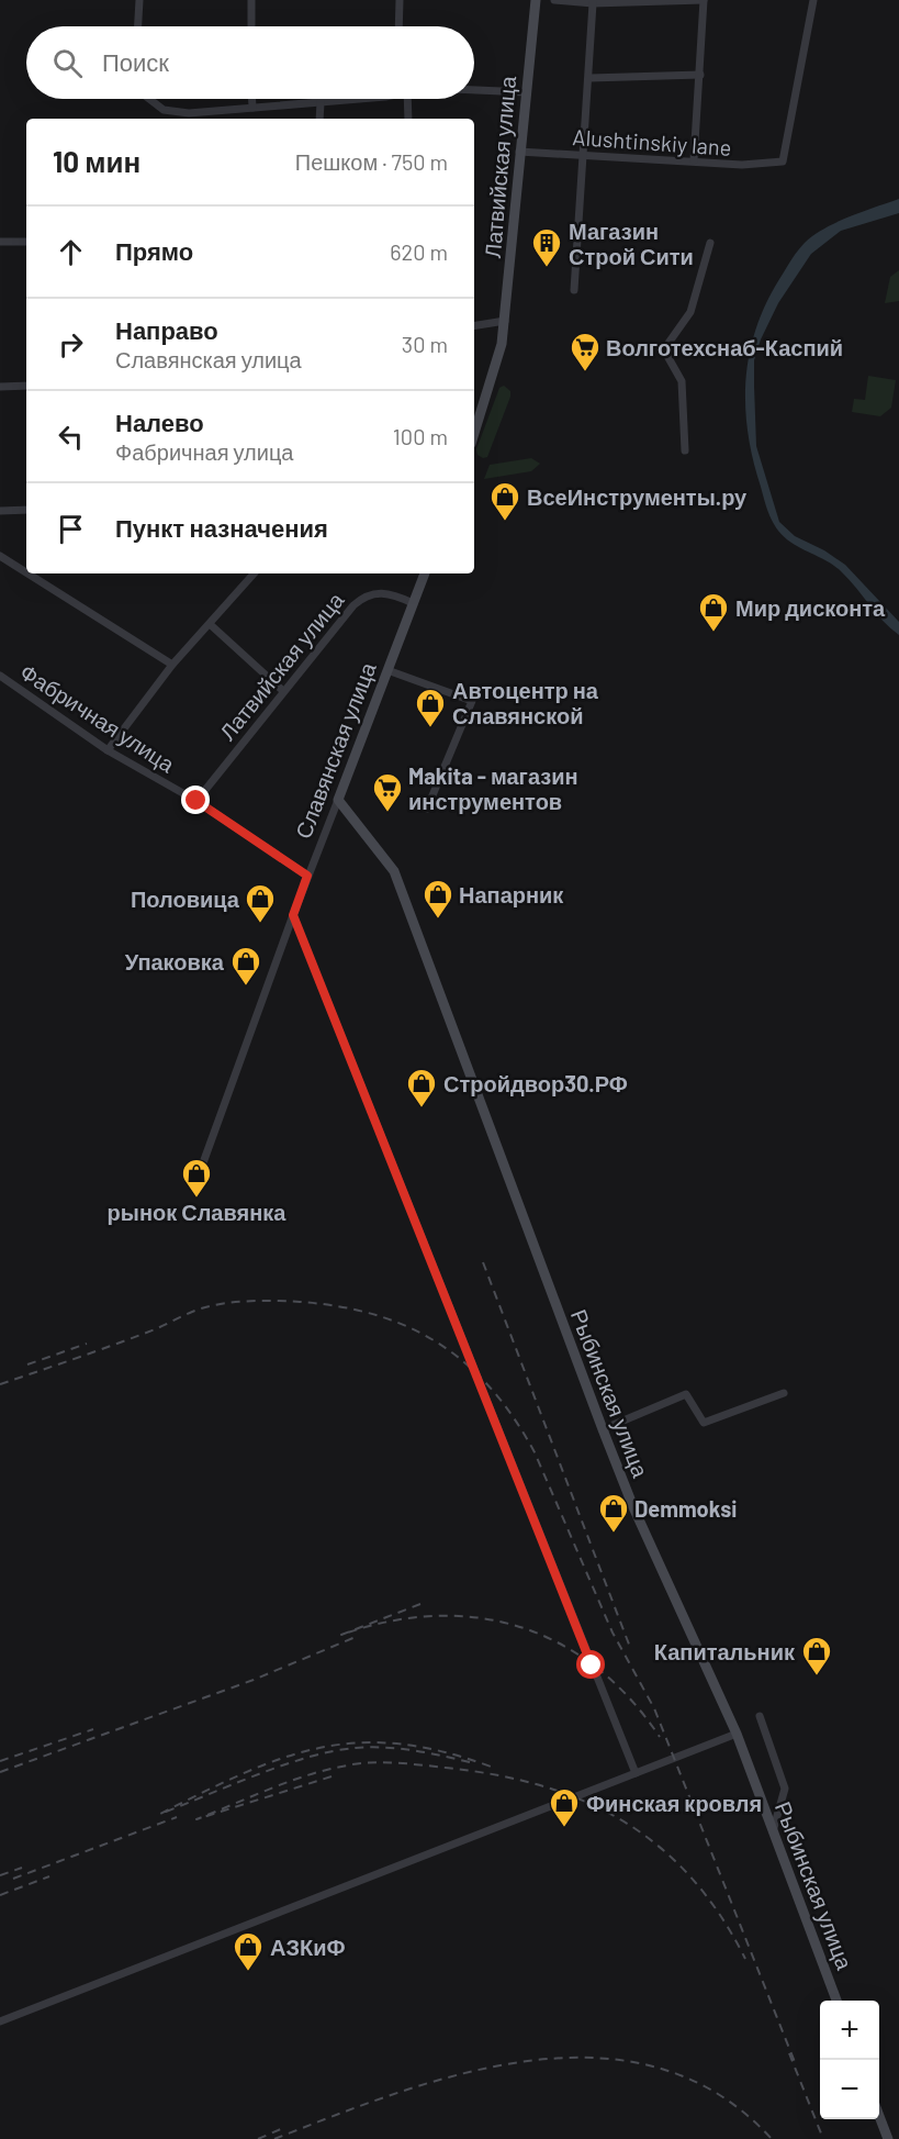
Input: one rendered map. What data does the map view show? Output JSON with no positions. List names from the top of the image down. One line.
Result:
{"streets":{"main road":["Латвийская улица","Славянская улица","Рыбинская улица"],"street":["Alushtinskiy lane","Фабричная улица"]},"crossings":[["Alushtinskiy lane","Латвийская улица"],["Латвийская улица","Фабричная улица"],["Латвийская улица","Славянская улица"],["Фабричная улица","Славянская улица"],["Славянская улица","Рыбинская улица"]],"places":{"building":["Магазин Строй Сити"],"supermarket":["Волготехснаб-Каспий","Makita - магазин инструментов"],"shop":["ВсеИнструменты.ру","Мир дисконта","Автоцентр на Славянской","Напарник","Половица","Упаковка","Стройдвор30.РФ","рынок Славянка","Demmoksi","Капитальник","Финская кровля","АЗКиФ"]},"page":{"search":"Поиск","heading":["10 мин","Пешком · 750 m"],"list":[["Прямо","620 m"],["Направо","Славянская улица","30 m"],["Налево","Фабричная улица","100 m"],"Пункт назначения"],"map_buttons":["+","−"]}}
